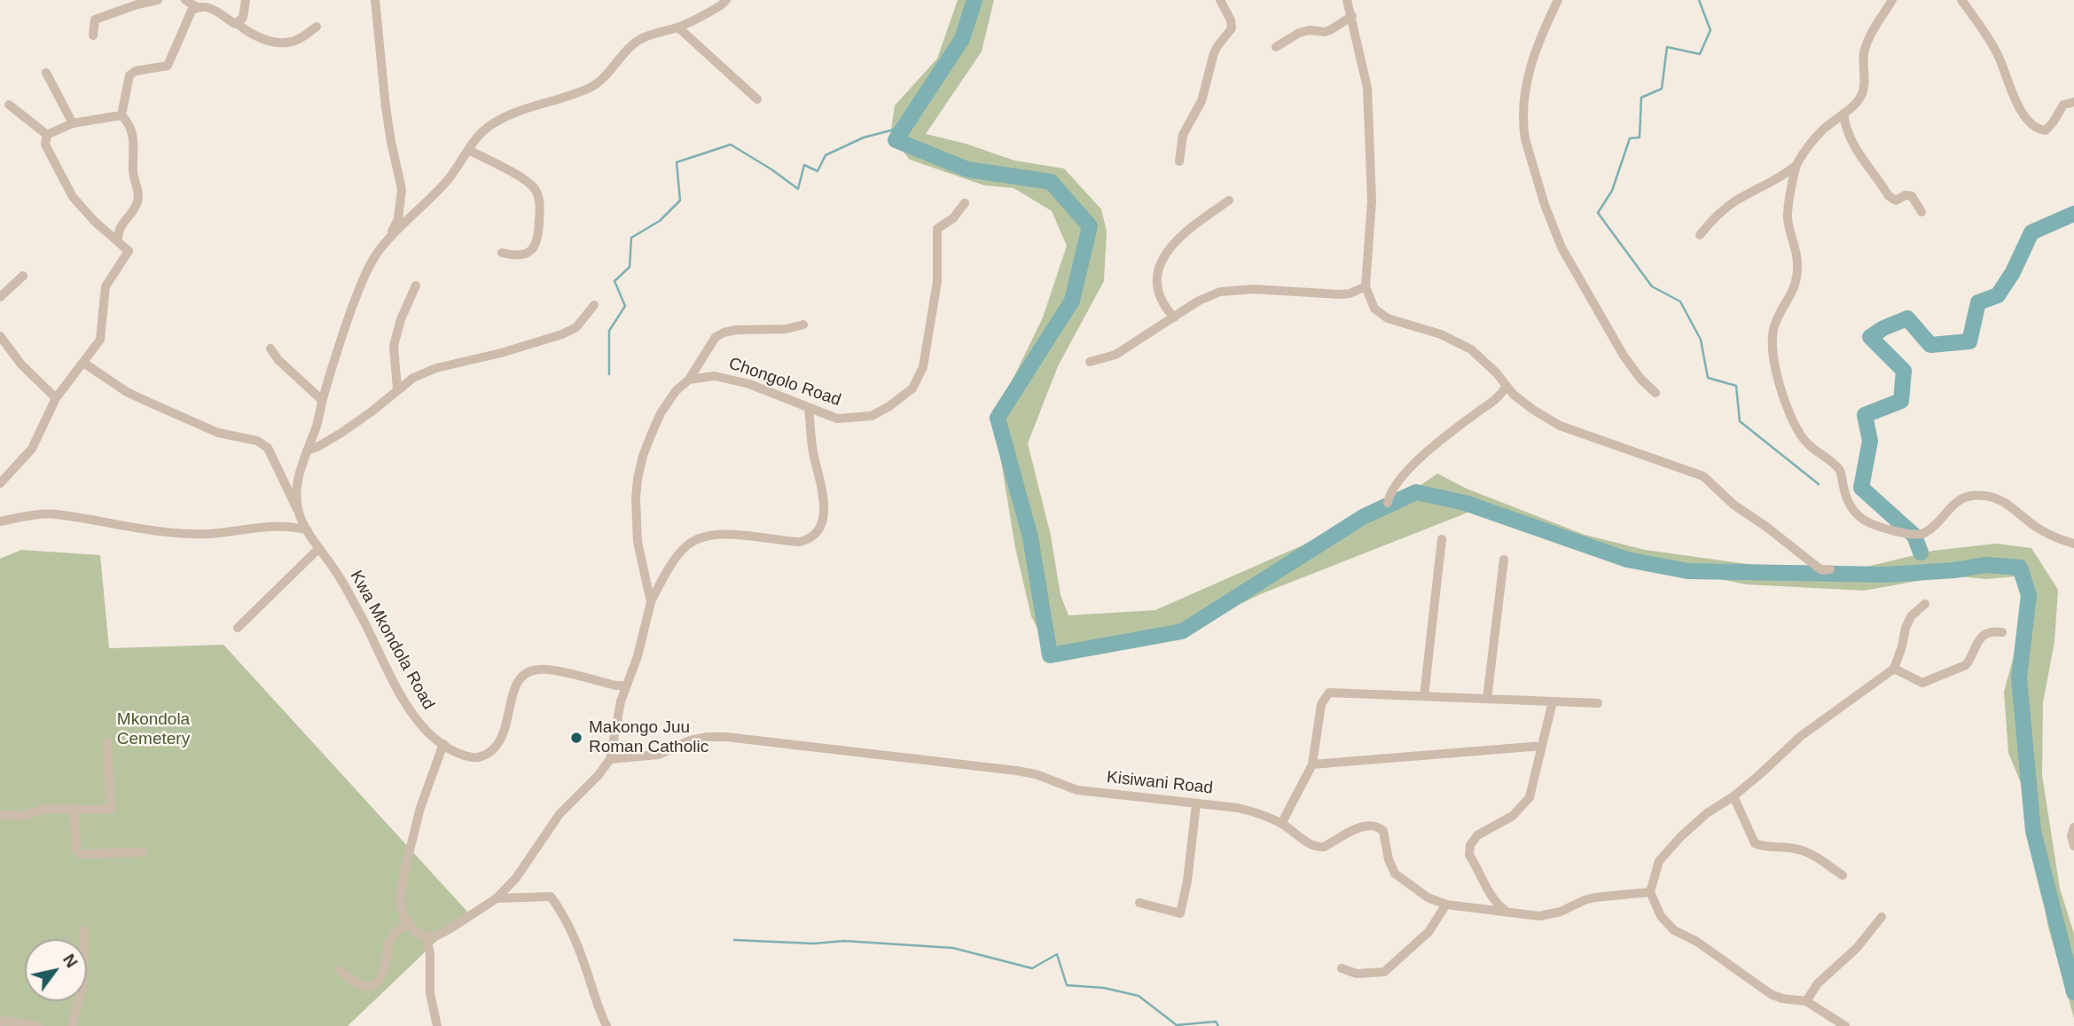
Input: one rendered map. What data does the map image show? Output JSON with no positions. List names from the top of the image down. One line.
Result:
{"streets":{"street":["Chongolo Road","Kwa Mkondola Road","Kisiwani Road"]},"parks":["Mkondola Cemetery"],"places":["Makongo Juu Roman Catholic"],"north":"top right"}
